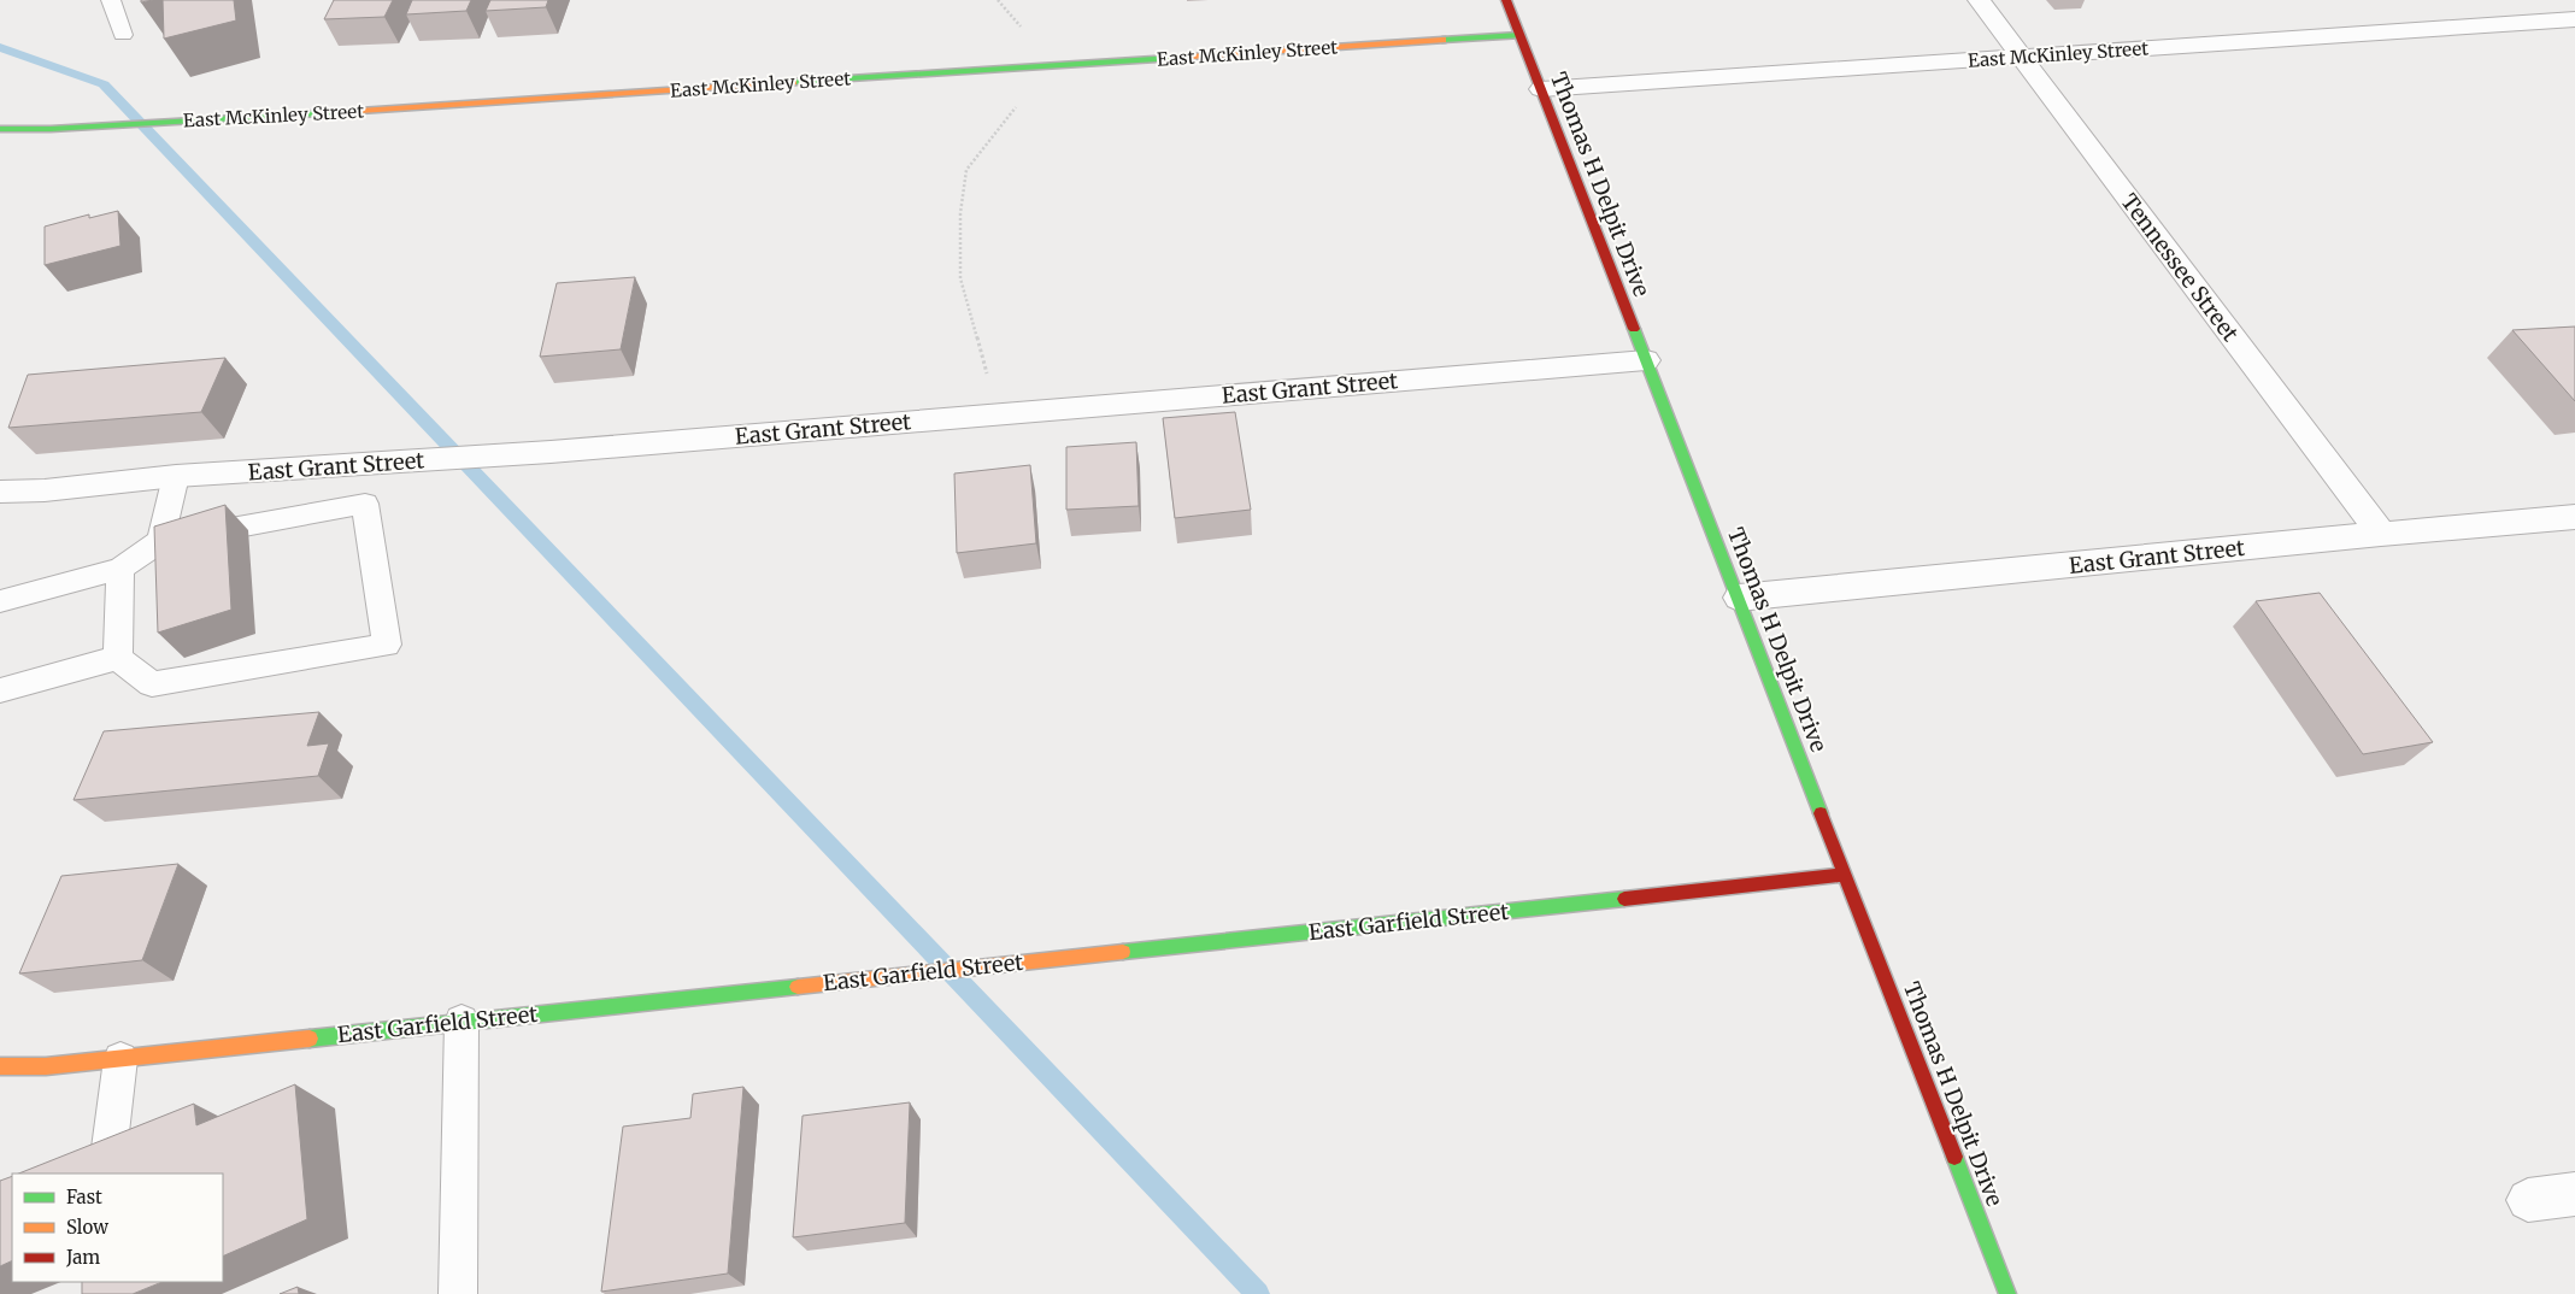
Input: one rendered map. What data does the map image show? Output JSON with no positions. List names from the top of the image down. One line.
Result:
{"streets":{"street":["East McKinley Street","Thomas H Delpit Drive","Tennessee Street","East Grant Street","East Garfield Street"]},"crossings":[["East McKinley Street","Thomas H Delpit Drive"],["East McKinley Street","Tennessee Street"],["Thomas H Delpit Drive","East Grant Street"],["Thomas H Delpit Drive","East Garfield Street"],["Tennessee Street","East Grant Street"]],"legend":["Fast","Slow","Jam"]}
